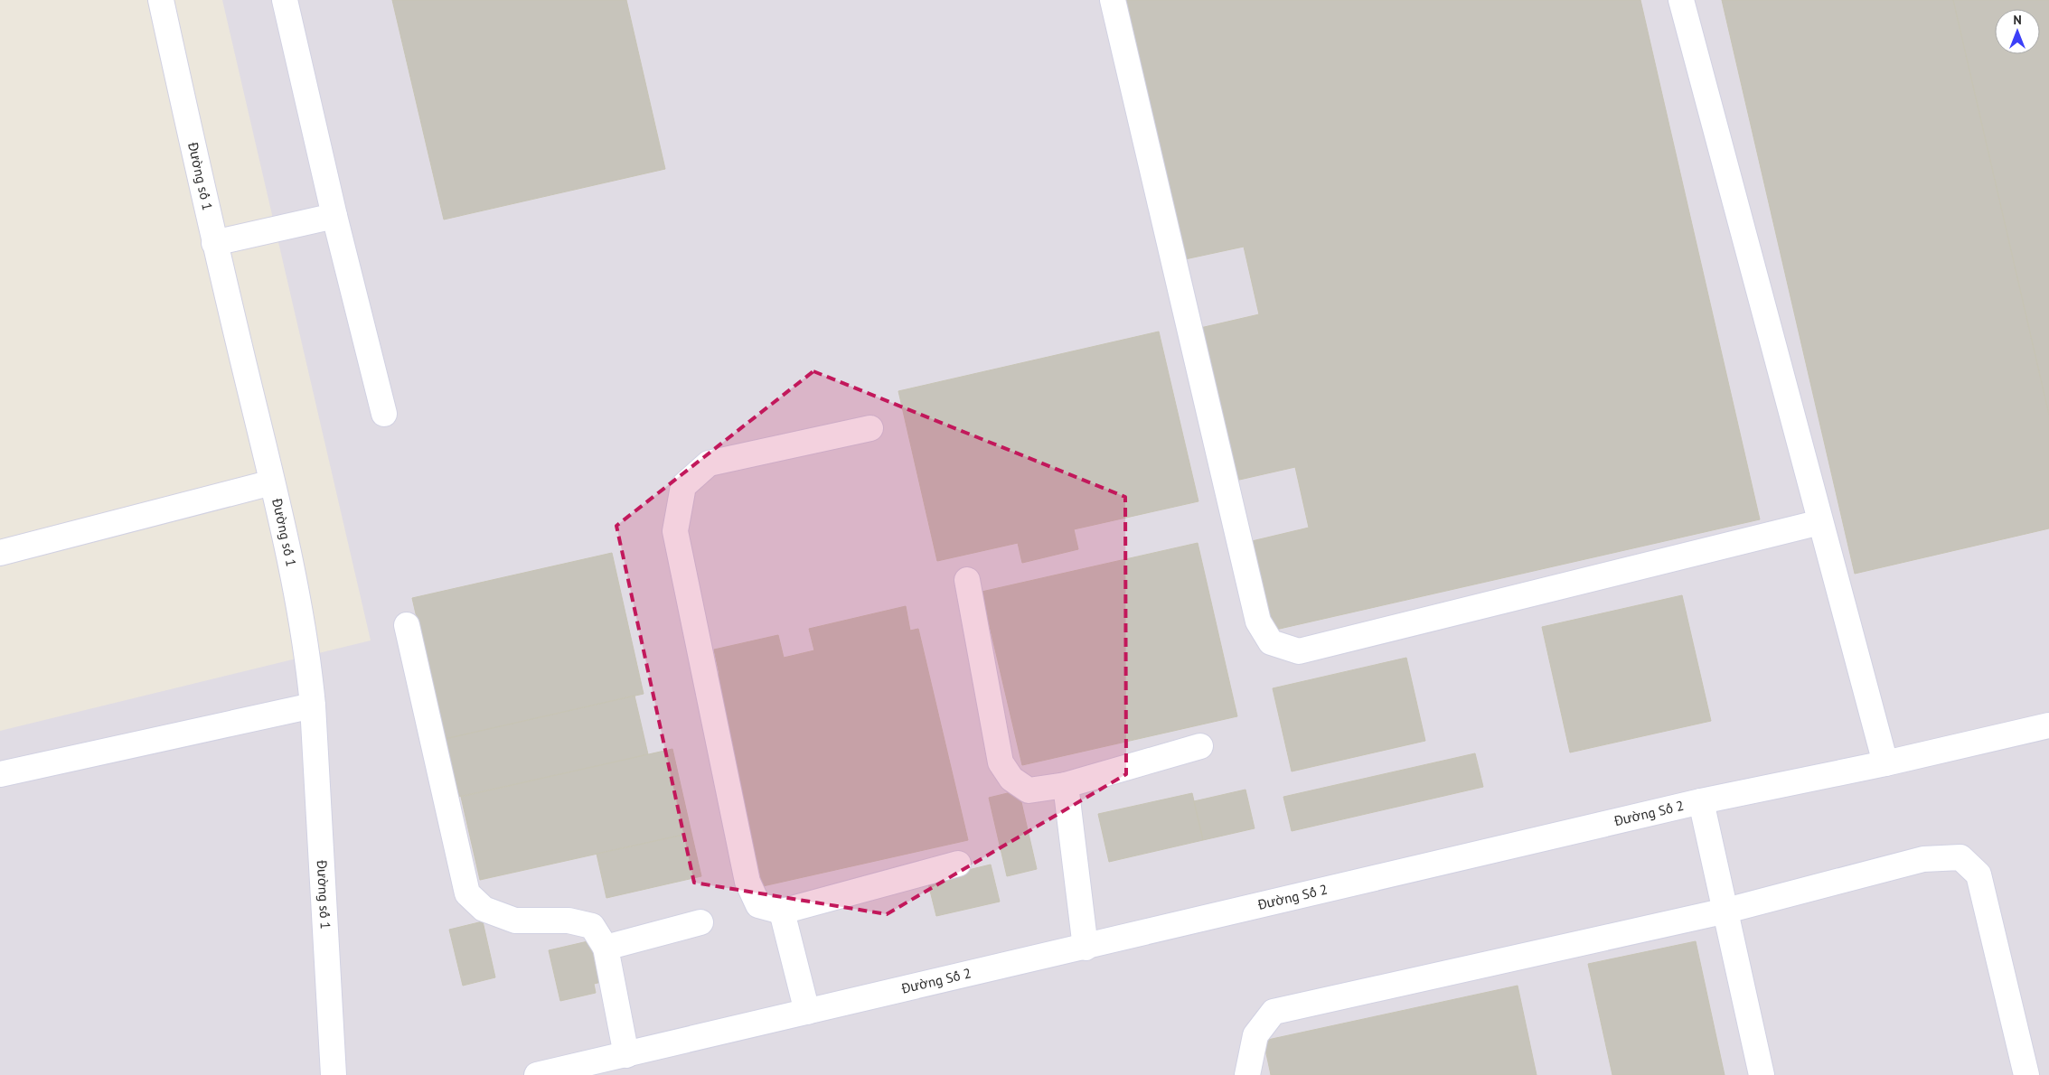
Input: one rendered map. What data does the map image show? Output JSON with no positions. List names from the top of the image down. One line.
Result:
{"streets":{"street":["Đường số 1","Đường Số 2"]},"north":"top"}
